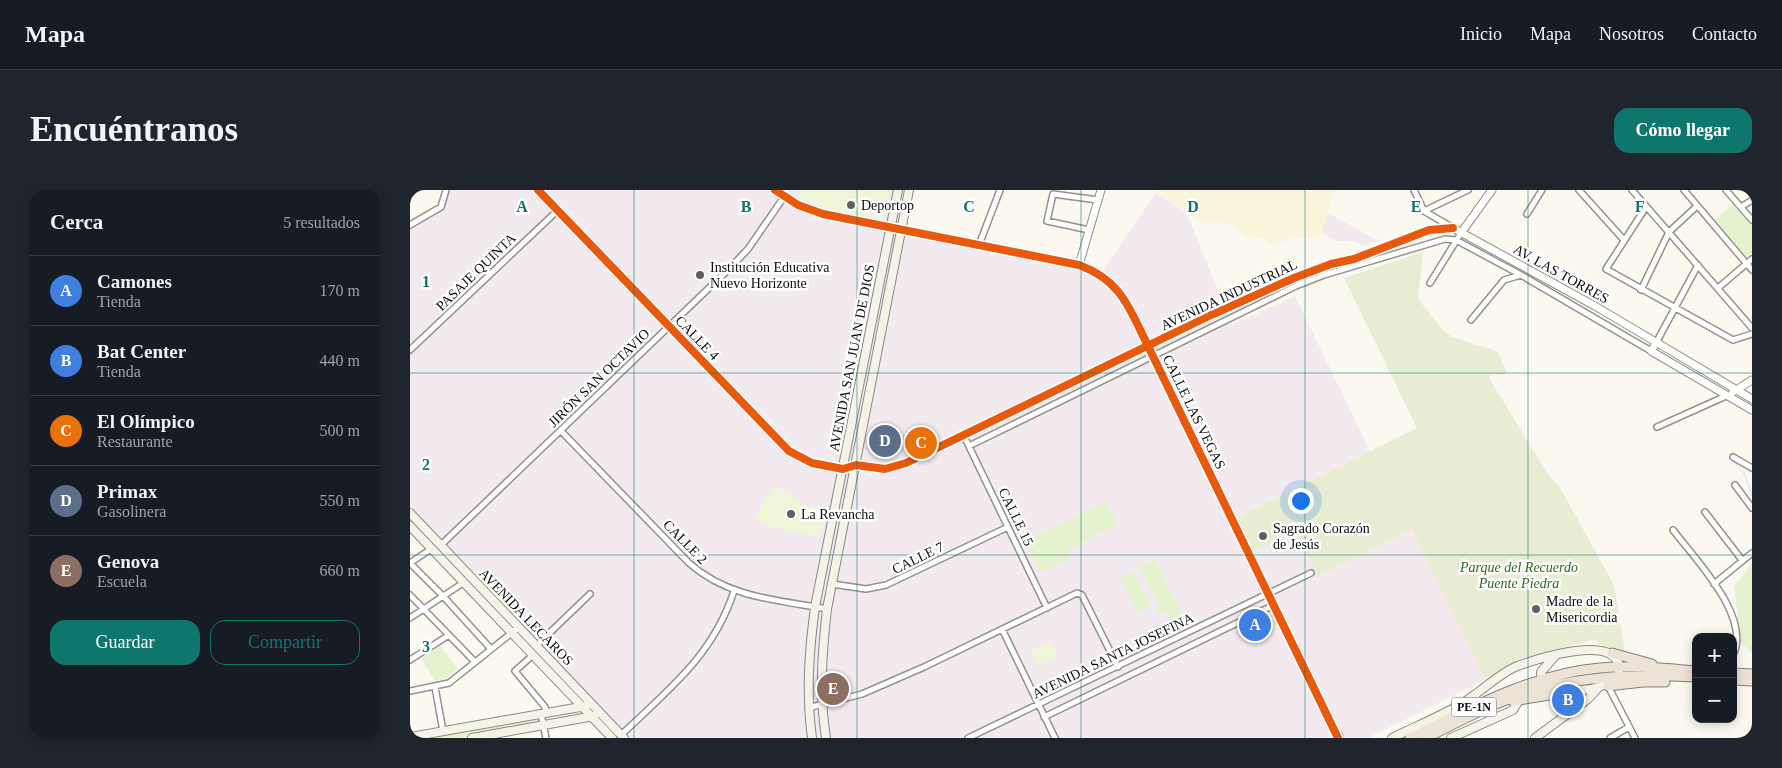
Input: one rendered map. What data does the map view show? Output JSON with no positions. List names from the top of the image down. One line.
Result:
{"streets":{"highway":["PE-1N"],"main road":["AVENIDA SAN JUAN DE DIOS","AVENIDA LECAROS"],"street":["PASAJE QUINTA","AV. LAS TORRES","AVENIDA INDUSTRIAL","CALLE 4","JIRÓN SAN OCTAVIO","CALLE LAS VEGAS","CALLE 15","CALLE 2","CALLE 7","AVENIDA SANTA JOSEFINA"]},"crossings":[["PASAJE QUINTA","CALLE 4"],["AV. LAS TORRES","AVENIDA INDUSTRIAL"],["AVENIDA INDUSTRIAL","CALLE 4"],["AVENIDA INDUSTRIAL","AVENIDA SAN JUAN DE DIOS"],["AVENIDA INDUSTRIAL","CALLE LAS VEGAS"],["AVENIDA INDUSTRIAL","CALLE 15"],["CALLE 4","AVENIDA SAN JUAN DE DIOS"],["CALLE 4","JIRÓN SAN OCTAVIO"],["AVENIDA SAN JUAN DE DIOS","CALLE LAS VEGAS"],["AVENIDA SAN JUAN DE DIOS","CALLE 2"],["AVENIDA SAN JUAN DE DIOS","CALLE 7"],["JIRÓN SAN OCTAVIO","CALLE LAS VEGAS"],["JIRÓN SAN OCTAVIO","CALLE 2"],["JIRÓN SAN OCTAVIO","AVENIDA LECAROS"],["CALLE LAS VEGAS","AVENIDA SANTA JOSEFINA"],["CALLE 15","CALLE 7"]],"parks":["Parque del Recuerdo Puente Piedra"],"places":["Deportop","Institución Educativa Nuevo Horizonte","La Revancha","Sagrado Corazón de Jesús","Madre de la Misericordia"],"page":{"header":"Mapa","nav":["Inicio","Mapa","Nosotros","Contacto"],"buttons":["Cómo llegar",["Guardar","Compartir"]],"title":"Encuéntranos","heading":["Cerca","5 resultados"],"list":[{"mark":"A","name":"Camones","note":"Tienda","value":"170 m"},{"mark":"B","name":"Bat Center","note":"Tienda","value":"440 m"},{"mark":"C","name":"El Olímpico","note":"Restaurante","value":"500 m"},{"mark":"D","name":"Primax","note":"Gasolinera","value":"550 m"},{"mark":"E","name":"Genova","note":"Escuela","value":"660 m"}],"pins":["D","C","A","E","B"],"map_buttons":["+","−"]},"grid":{"columns":["A","B","C","D","E","F"],"rows":["1","2","3"]}}
